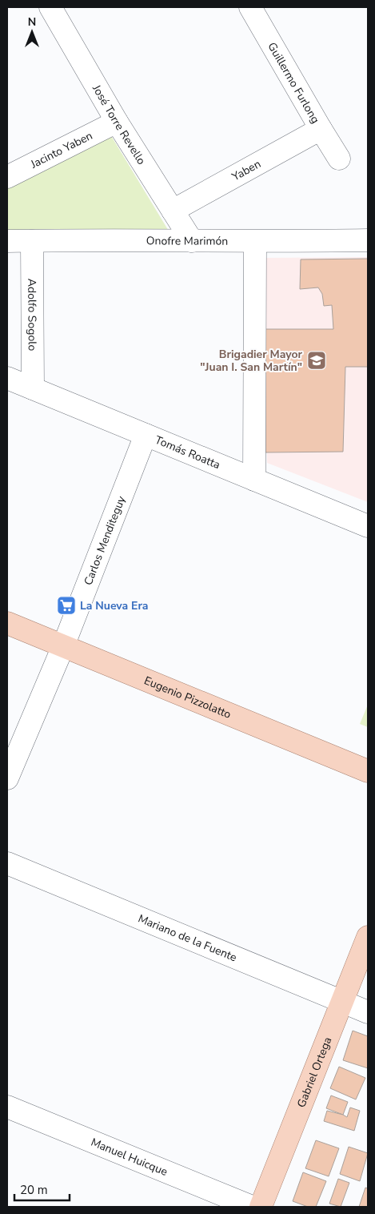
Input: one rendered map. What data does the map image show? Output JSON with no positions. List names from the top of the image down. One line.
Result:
{"streets":{"main road":["Eugenio Pizzolatto","Gabriel Ortega"],"street":["Guillermo Furlong","José Torre Revello","Jacinto Yaben","Yaben","Onofre Marimón","Adolfo Sogolo","Tomás Roatta","Carlos Menditeguy","Mariano de la Fuente","Manuel Huicque"]},"crossings":[["Guillermo Furlong","Yaben"],["José Torre Revello","Jacinto Yaben"],["José Torre Revello","Yaben"],["José Torre Revello","Onofre Marimón"],["Onofre Marimón","Adolfo Sogolo"],["Adolfo Sogolo","Tomás Roatta"],["Tomás Roatta","Carlos Menditeguy"],["Carlos Menditeguy","Eugenio Pizzolatto"],["Mariano de la Fuente","Gabriel Ortega"]],"places":{"school or university":["Brigadier Mayor \"Juan I. San Martín\""],"supermarket":["La Nueva Era"]},"scale_bar":"20 m","north":"top"}
